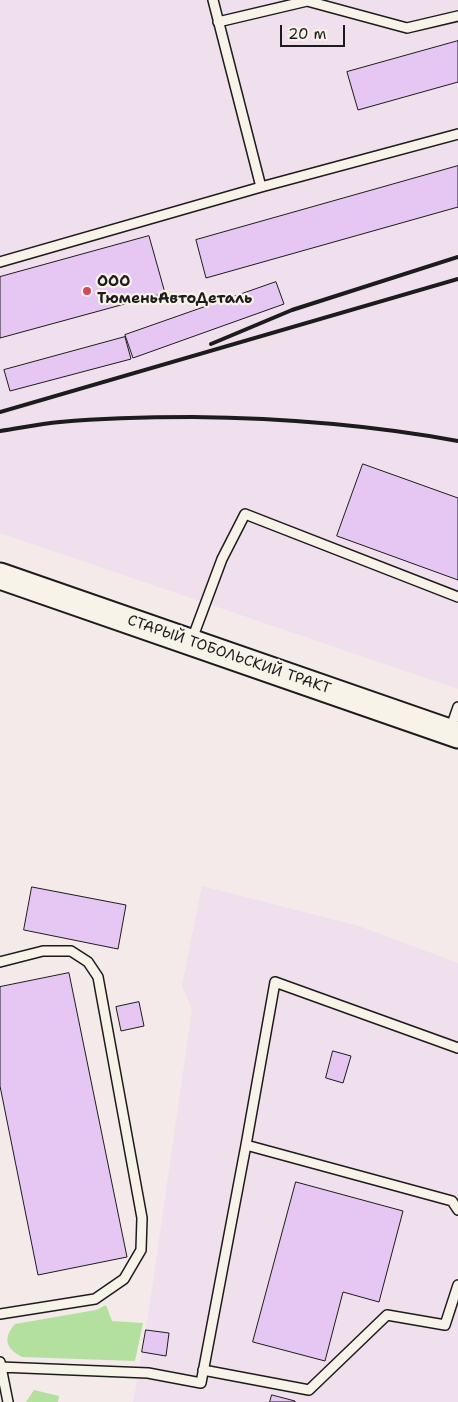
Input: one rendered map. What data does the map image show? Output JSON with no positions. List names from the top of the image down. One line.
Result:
{"streets":{"street":["СТАРЫЙ ТОБОЛЬСКИЙ ТРАКТ"]},"places":["ООО ТюменьАвтоДеталь"],"scale_bar":"20 m"}
